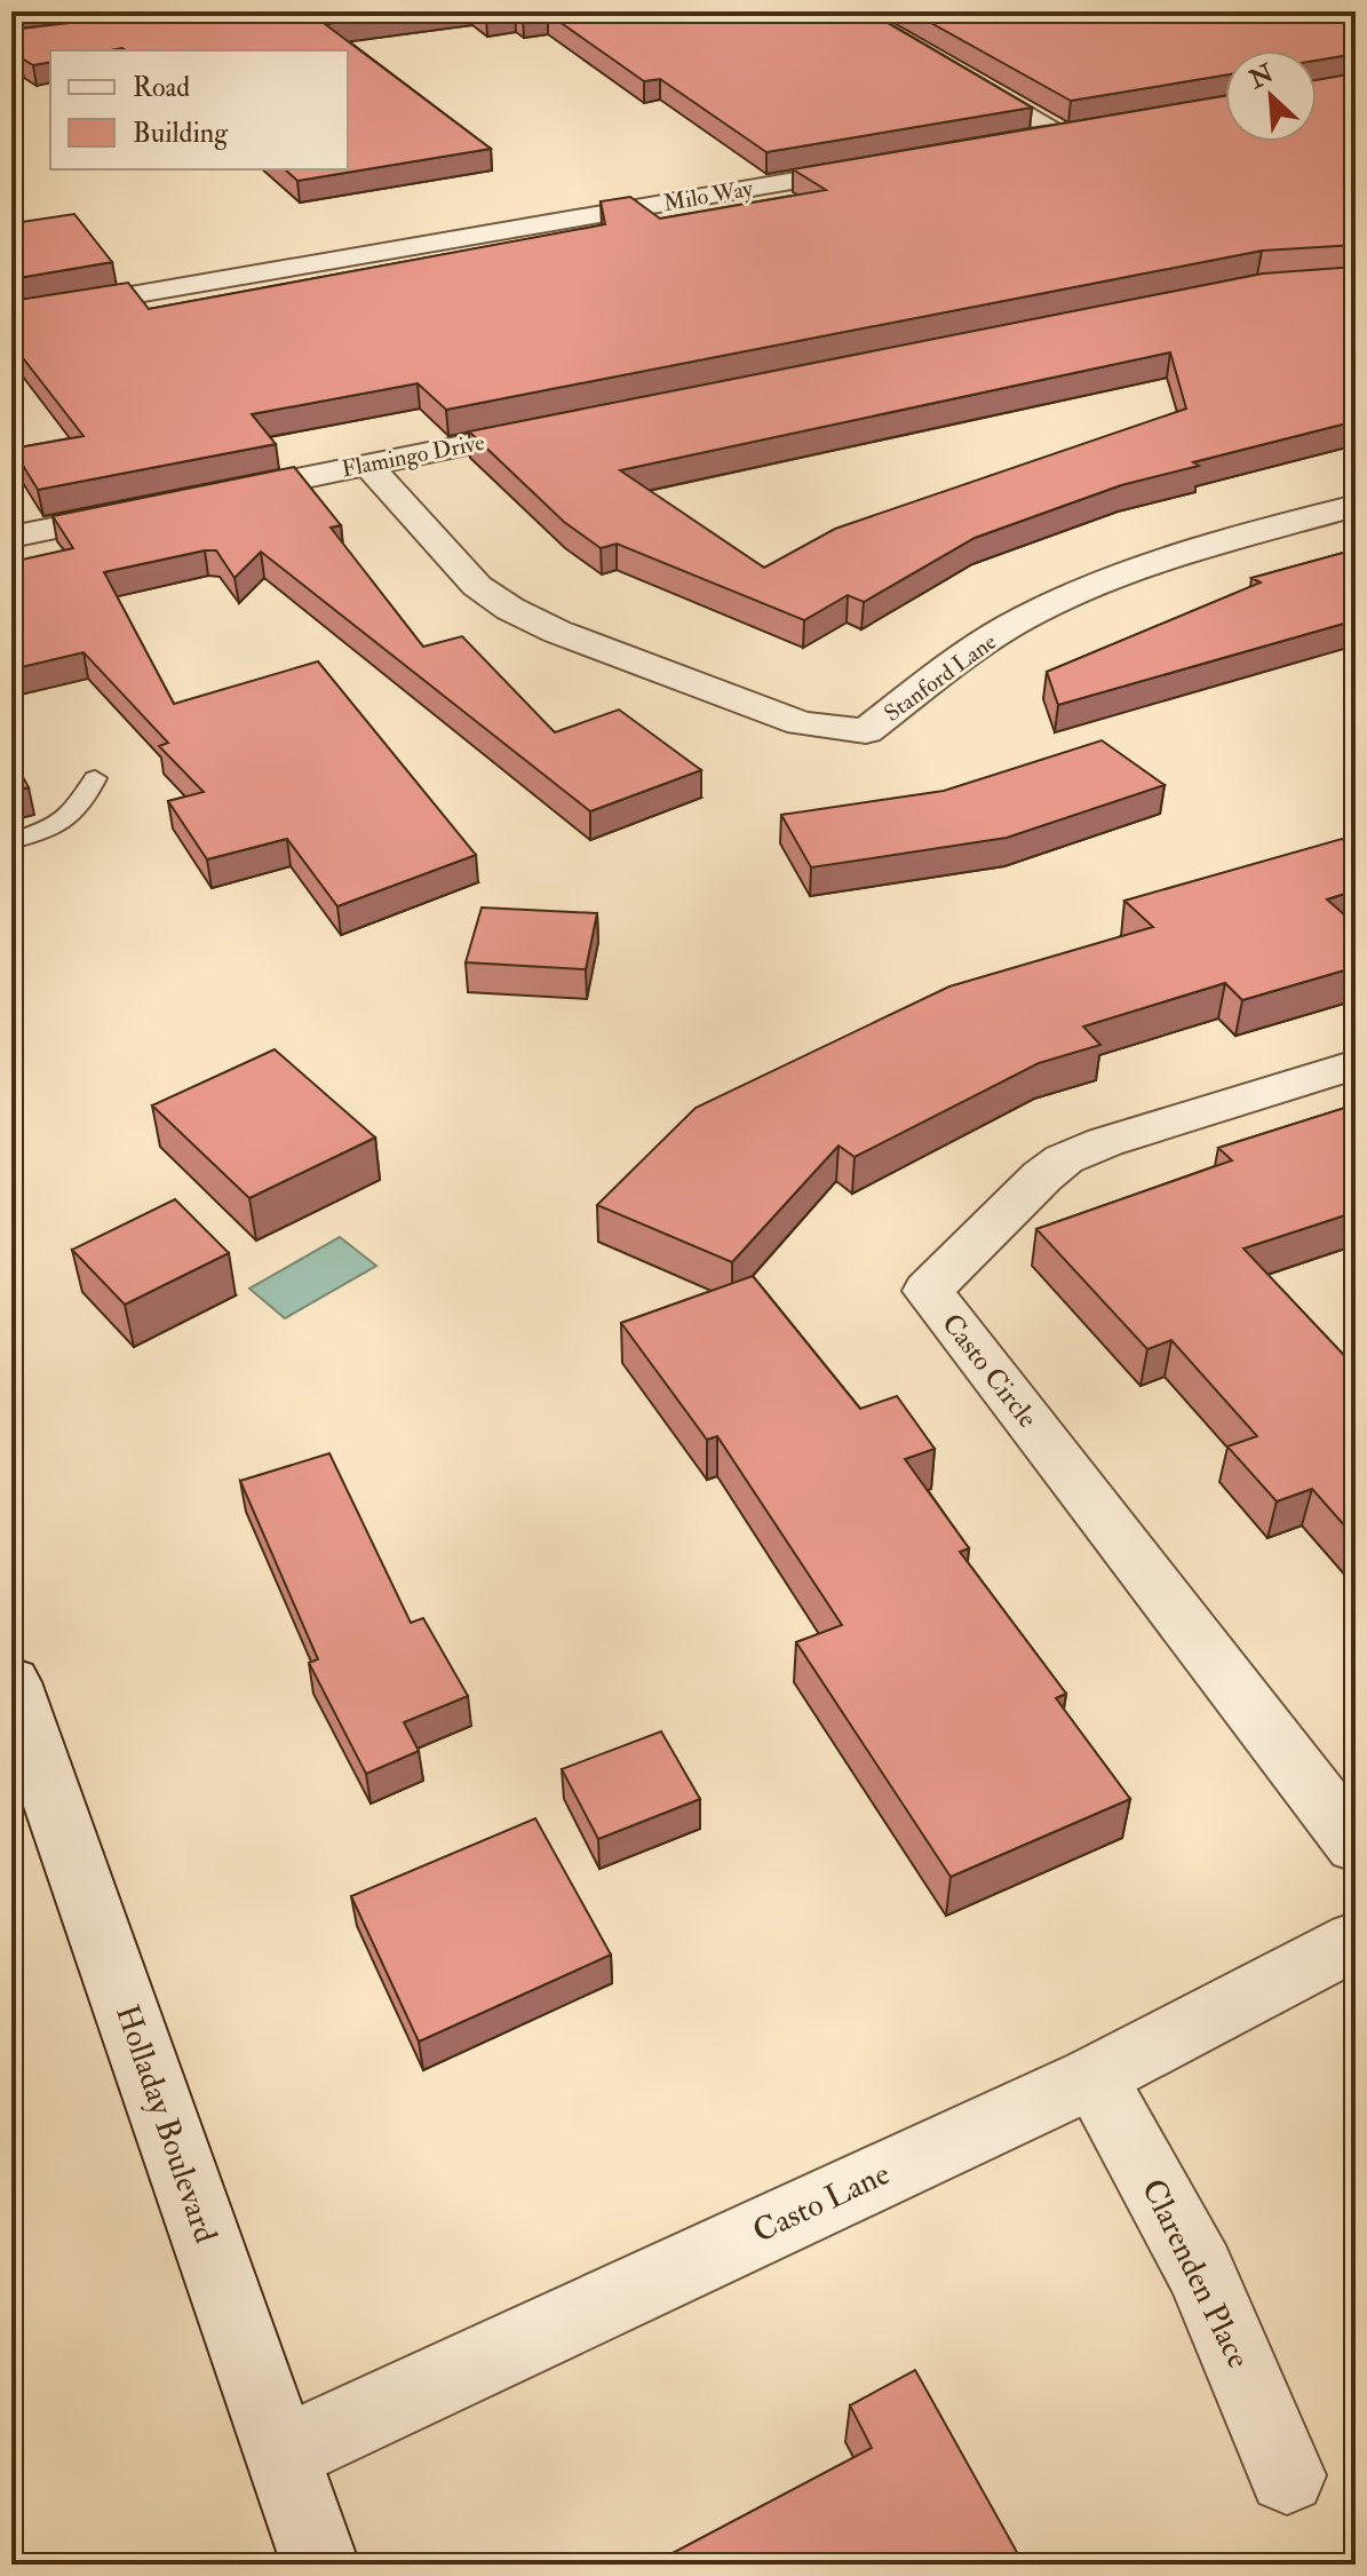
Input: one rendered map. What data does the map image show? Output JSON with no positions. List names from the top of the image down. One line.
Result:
{"streets":{"street":["Milo Way","Flamingo Drive","Stanford Lane","Casto Circle","Holladay Boulevard","Casto Lane","Clarenden Place"]},"crossings":[["Flamingo Drive","Stanford Lane"],["Holladay Boulevard","Casto Lane"],["Casto Lane","Clarenden Place"]],"legend":["Road","Building"],"north":"top left"}
